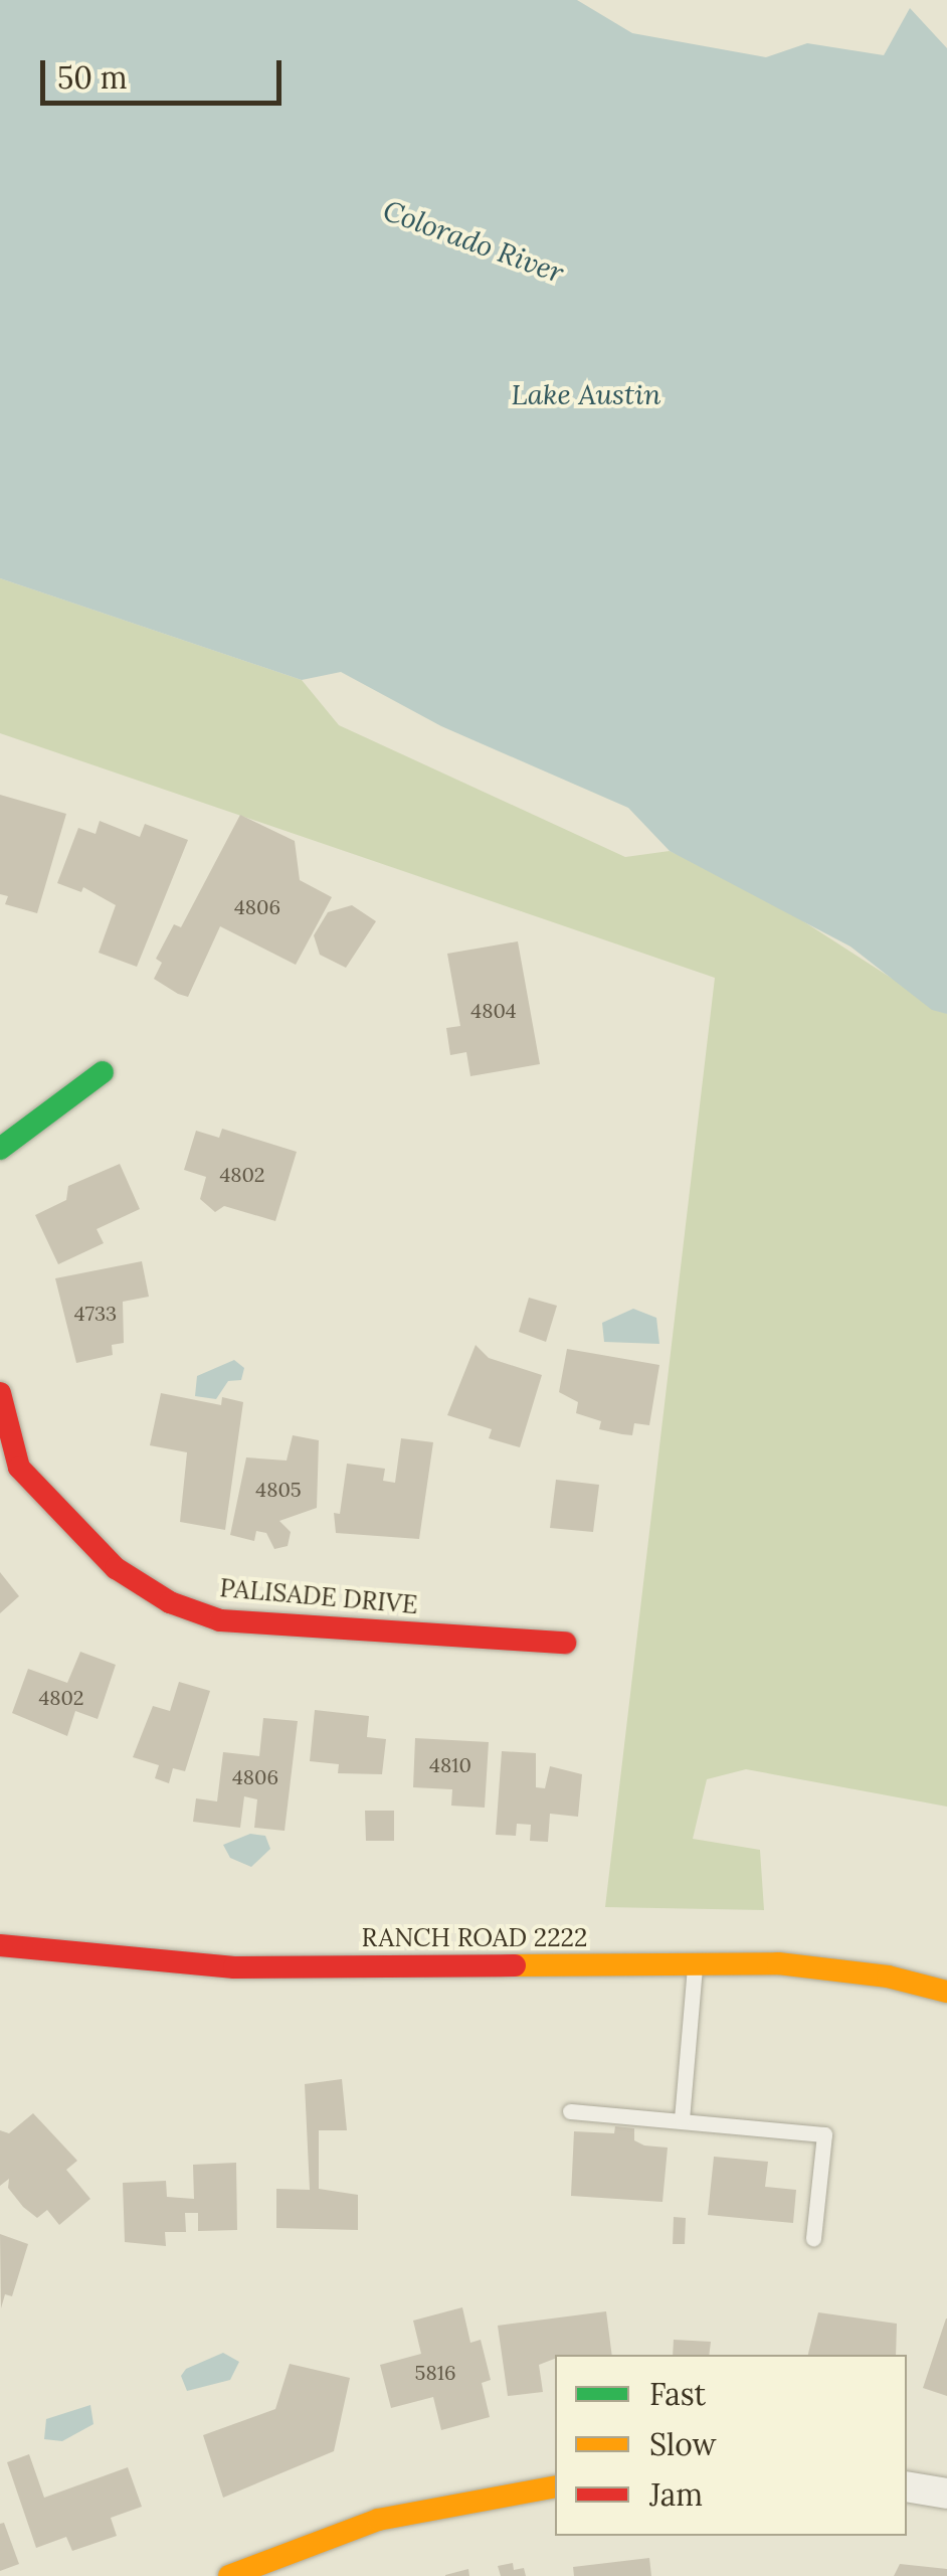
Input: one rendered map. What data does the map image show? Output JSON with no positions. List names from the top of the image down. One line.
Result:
{"streets":{"street":["PALISADE DRIVE","RANCH ROAD 2222"]},"water":["Colorado River","Lake Austin"],"house_numbers":["4806","4804","4802","4733","4805","4802","4810","4806","5816"],"legend":["Fast","Slow","Jam"],"scale_bar":"50 m"}
